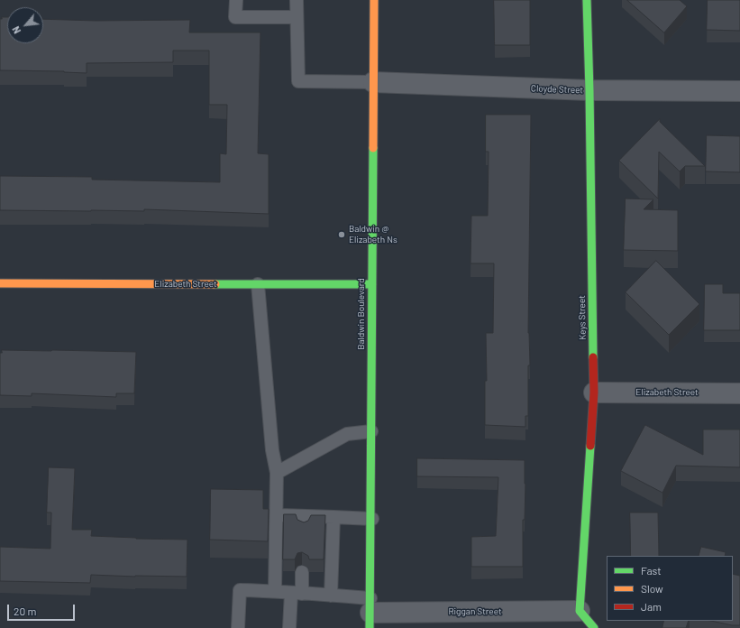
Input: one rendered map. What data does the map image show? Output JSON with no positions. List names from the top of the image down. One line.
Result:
{"streets":{"street":["Cloyde Street","Elizabeth Street","Baldwin Boulevard","Keys Street","Riggan Street"]},"crossings":[["Cloyde Street","Baldwin Boulevard"],["Cloyde Street","Keys Street"],["Elizabeth Street","Baldwin Boulevard"],["Elizabeth Street","Keys Street"],["Baldwin Boulevard","Riggan Street"],["Keys Street","Riggan Street"]],"places":["Baldwin @ Elizabeth Ns"],"legend":["Fast","Slow","Jam"],"scale_bar":"20 m","north":"bottom left"}
